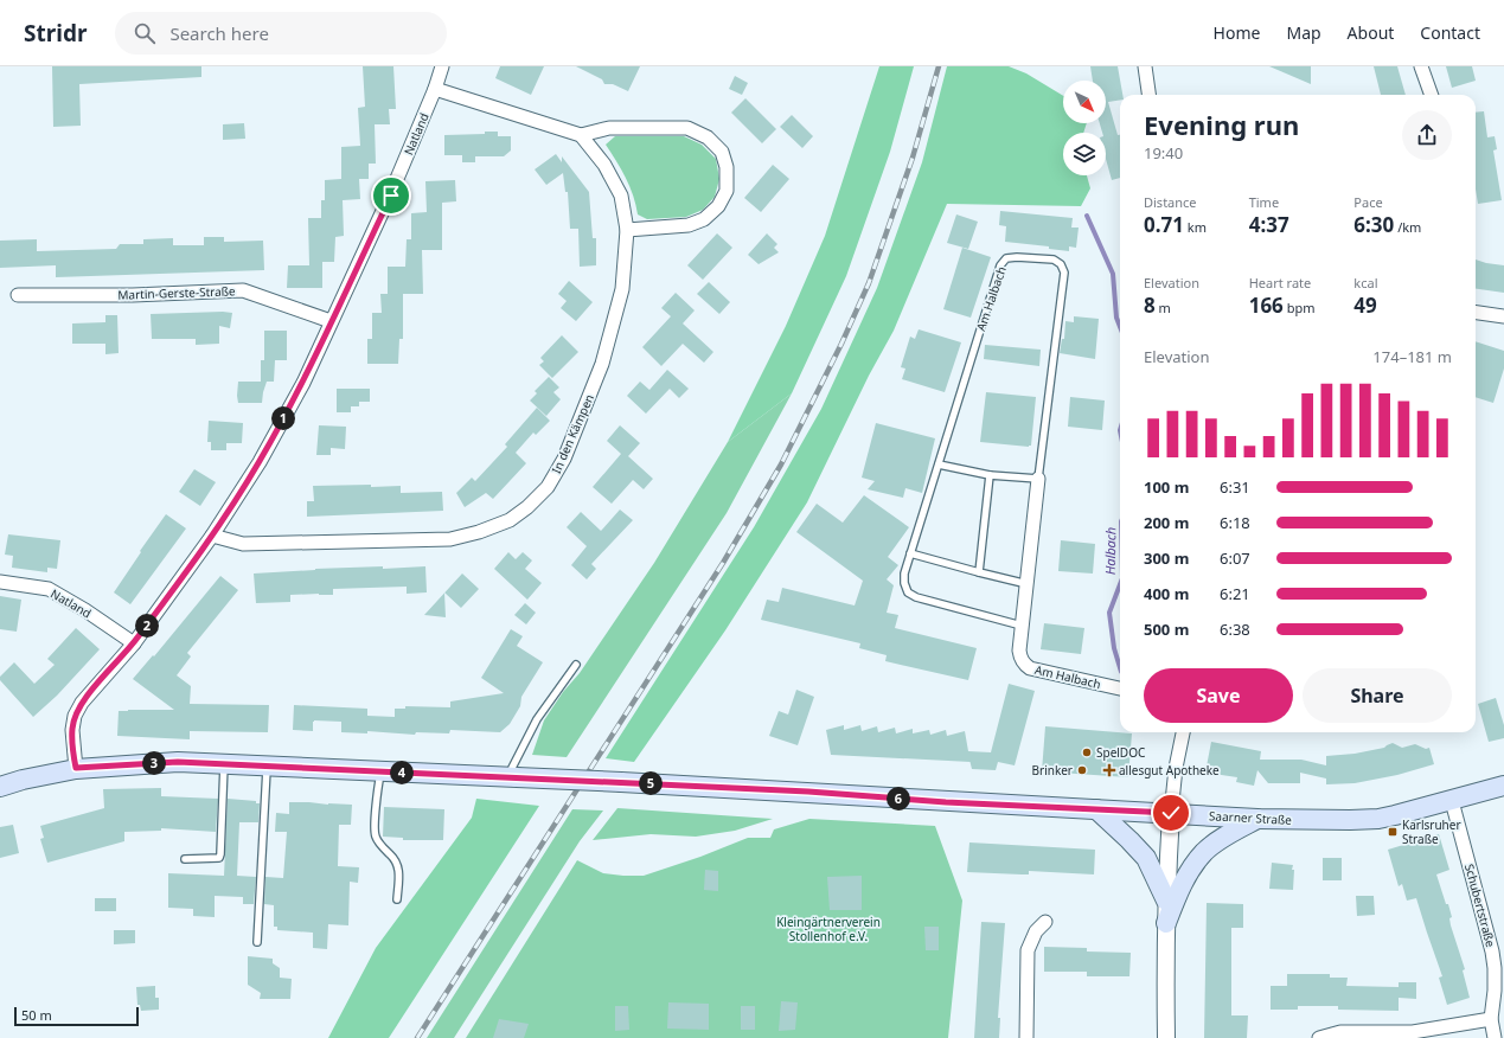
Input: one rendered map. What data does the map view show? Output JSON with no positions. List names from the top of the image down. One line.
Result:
{"streets":{"main road":["Saarner Straße"],"street":["Natland","Martin-Gerste-Straße","Am Halbach","In den Kämpen","Schubertstraße"]},"crossings":[["Natland","Martin-Gerste-Straße"],["Natland","In den Kämpen"],["Natland","Saarner Straße"],["Saarner Straße","Schubertstraße"]],"water":["Halbach"],"parks":["Kleingärtnerverein Stollenhof e.V."],"places":{"other":["SpelDOC","Brinker"],"health":["allesgut Apotheke"],"transit":["Karlsruher Straße"]},"scale_bar":"50 m","north":"bottom right","page":{"header":"Stridr","search":"Search here","nav":["Home","Map","About","Contact"],"heading":["Evening run","19:40"],"stats":[["Distance","0.71 km"],["Time","4:37"],["Pace","6:30 /km"],["Elevation","8 m"],["Heart rate","166 bpm"],["kcal","49"]],"chart":["Elevation","174–181 m"],"pins":["1","2","3","4","5","6"],"list":[{"name":"100 m","note":"6:31"},{"name":"200 m","note":"6:18"},{"name":"300 m","note":"6:07"},{"name":"400 m","note":"6:21"},{"name":"500 m","note":"6:38"}],"buttons":["Save","Share"],"scale":"50 m"}}
